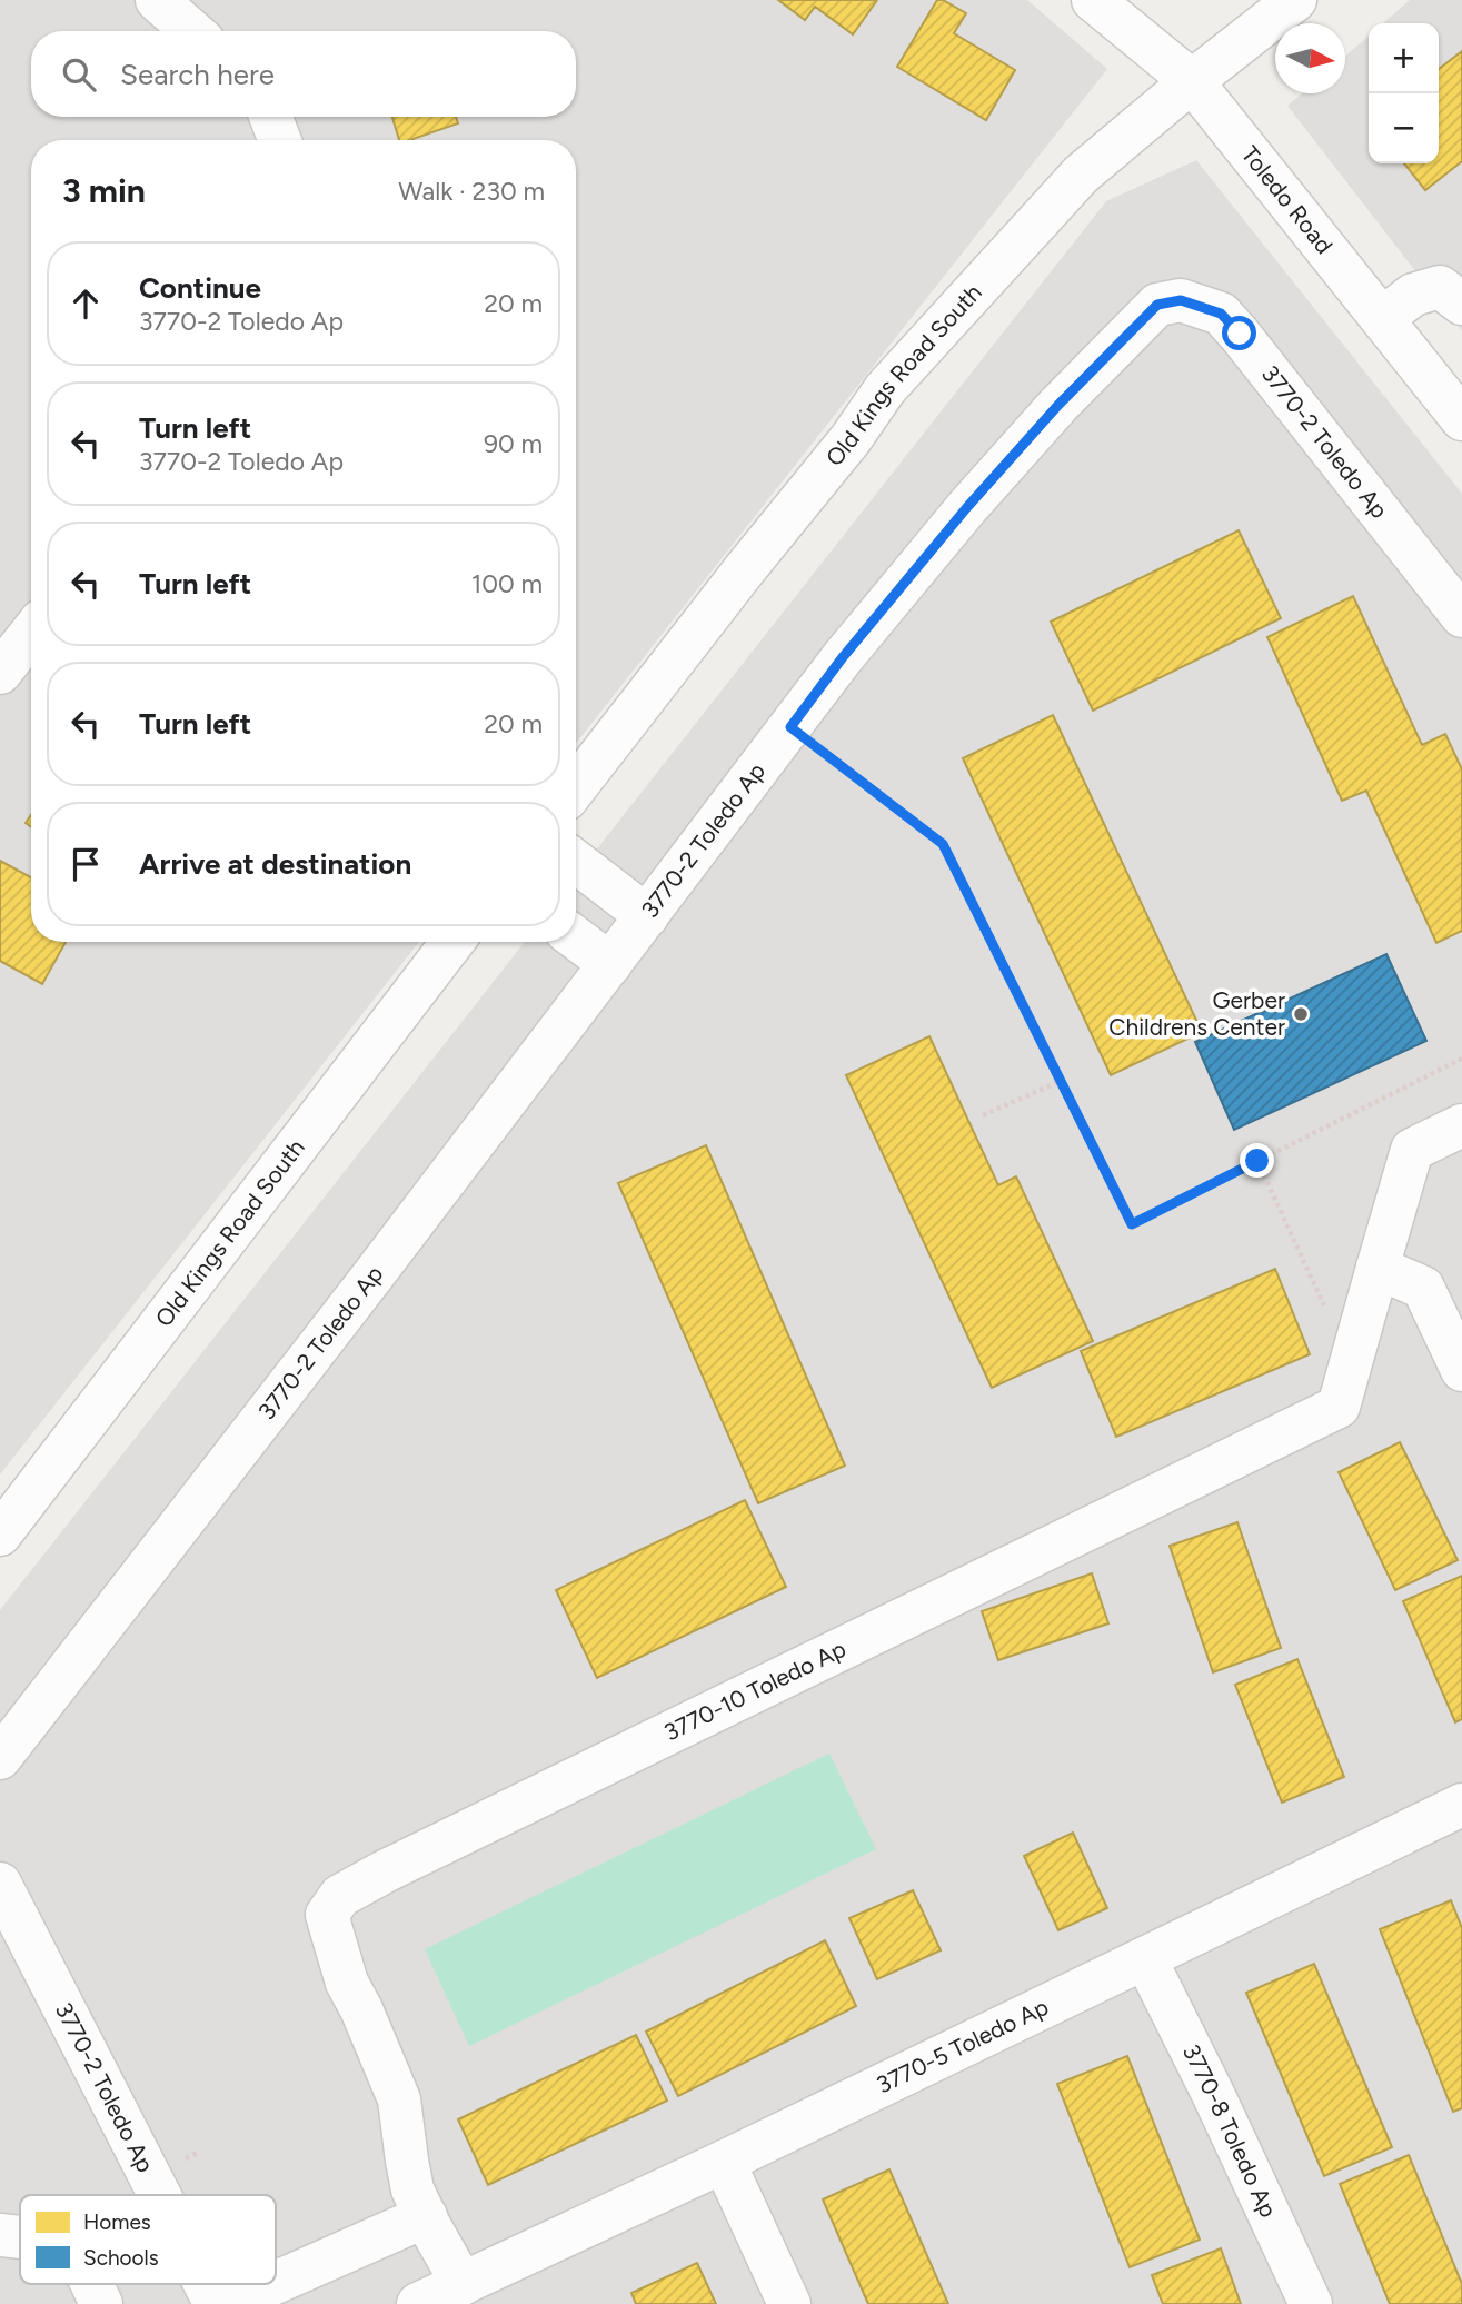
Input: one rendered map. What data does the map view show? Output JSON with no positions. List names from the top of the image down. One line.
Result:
{"streets":{"street":["Toledo Road","Old Kings Road South","3770-2 Toledo Ap","3770-10 Toledo Ap","3770-5 Toledo Ap","3770-8 Toledo Ap"]},"crossings":[["Toledo Road","Old Kings Road South"],["3770-2 Toledo Ap","3770-10 Toledo Ap"],["3770-10 Toledo Ap","3770-5 Toledo Ap"],["3770-5 Toledo Ap","3770-8 Toledo Ap"]],"places":["Gerber Childrens Center"],"legend":["Homes","Schools"],"north":"right","page":{"map_buttons":["+","−"],"search":"Search here","heading":["3 min","Walk · 230 m"],"list":[["Continue","3770-2 Toledo Ap","20 m"],["Turn left","3770-2 Toledo Ap","90 m"],["Turn left","100 m"],["Turn left","20 m"],"Arrive at destination"]}}
